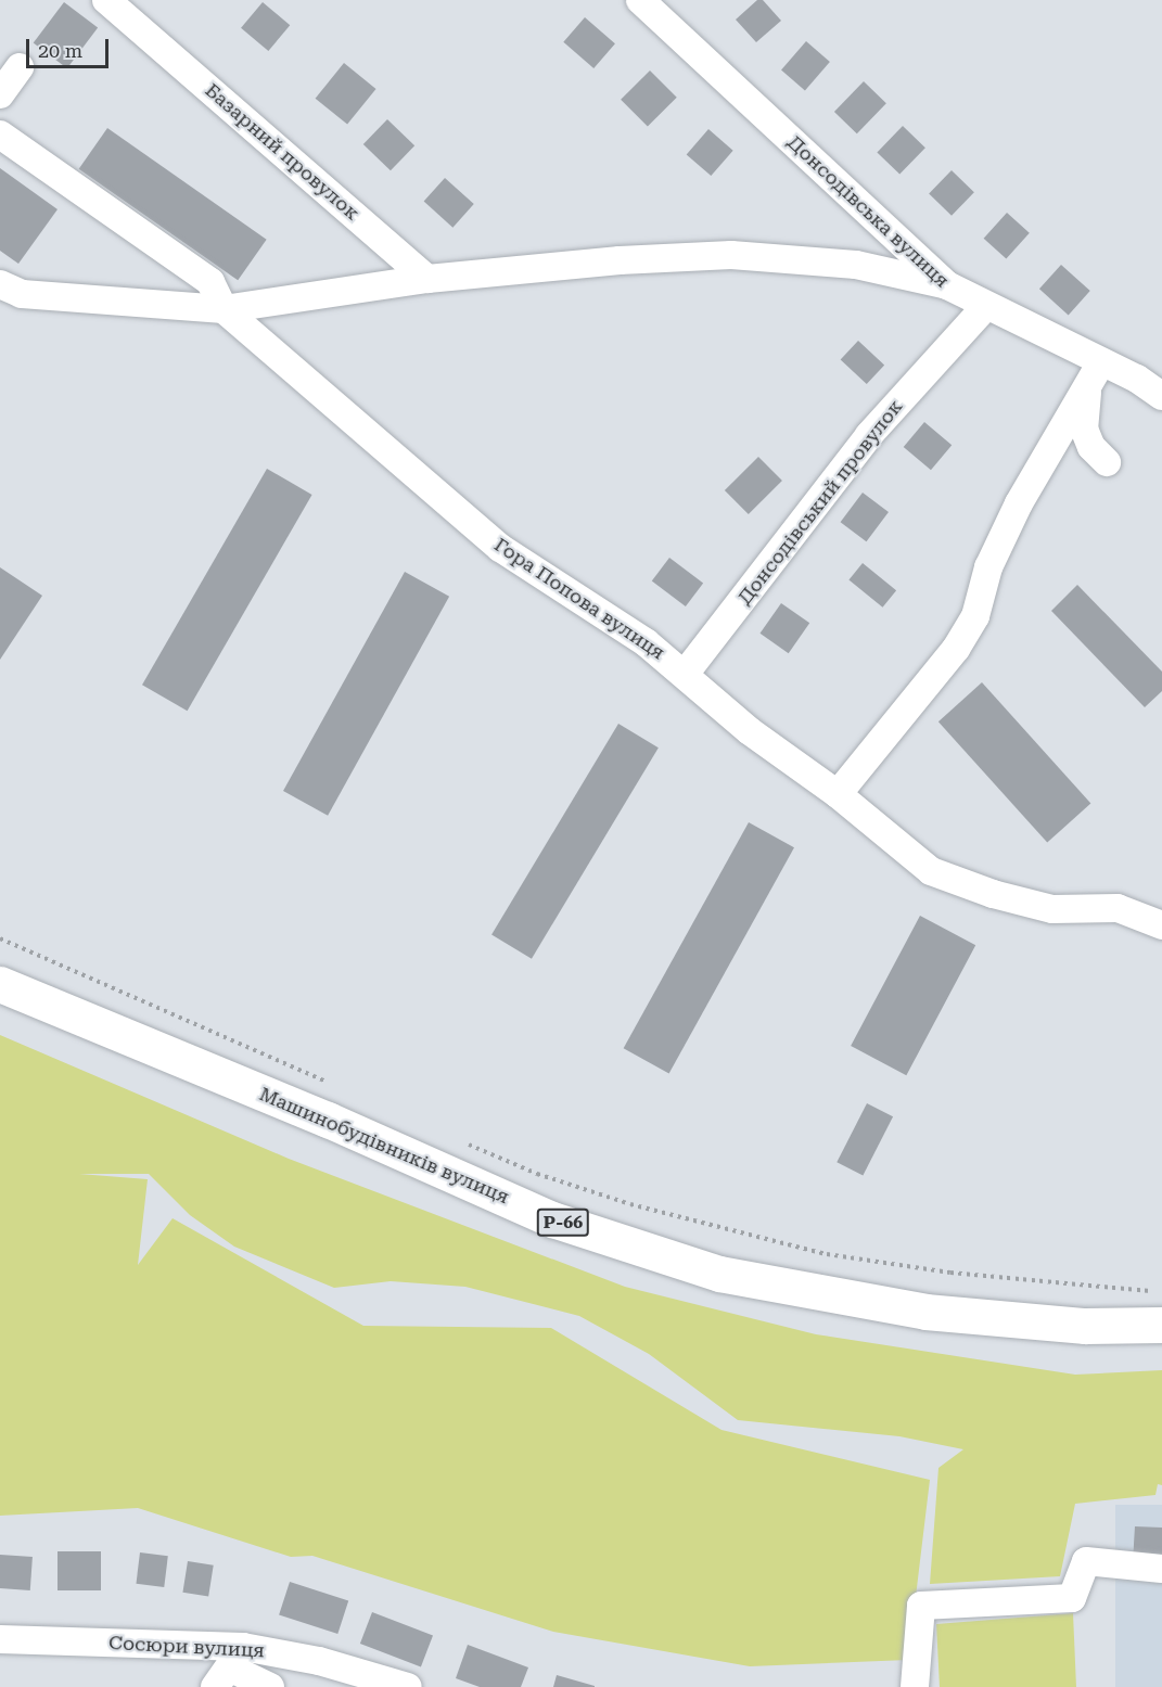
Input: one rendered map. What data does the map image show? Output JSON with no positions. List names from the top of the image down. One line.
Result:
{"streets":{"main road":["Машинобудівників вулиця","Р-66"],"street":["Базарний провулок","Донсодівська вулиця","Донсодівський провулок","Гора Попова вулиця","Сосюри вулиця"]},"crossings":[["Донсодівська вулиця","Донсодівський провулок"],["Донсодівський провулок","Гора Попова вулиця"]],"scale_bar":"20 m"}
